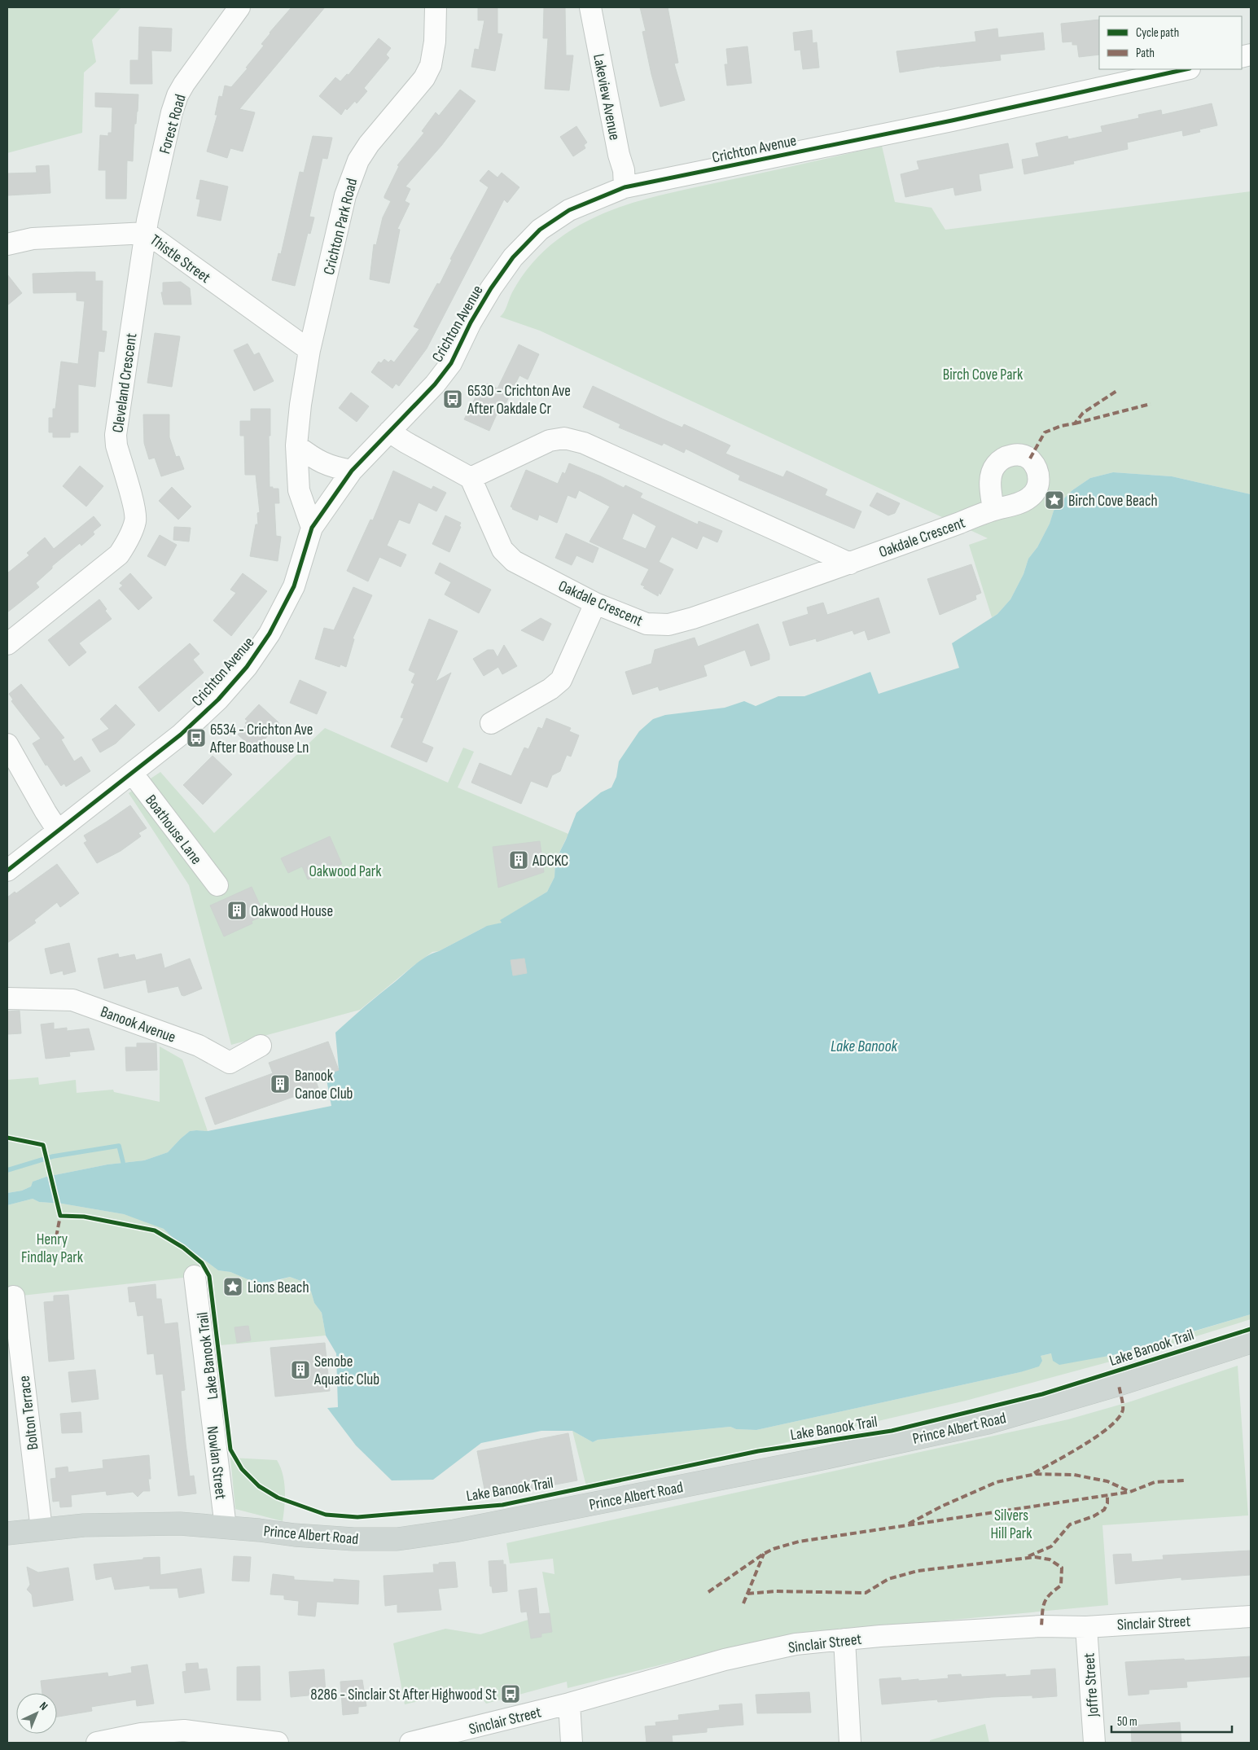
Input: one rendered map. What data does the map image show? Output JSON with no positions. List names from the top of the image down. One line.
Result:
{"streets":{"main road":["Prince Albert Road"],"street":["Lakeview Avenue","Forest Road","Crichton Avenue","Crichton Park Road","Thistle Street","Cleveland Crescent","Oakdale Crescent","Boathouse Lane","Banook Avenue","Bolton Terrace","Nowlan Street","Sinclair Street","Joffre Street"],"cycle path":["Lake Banook Trail"]},"crossings":[["Lakeview Avenue","Crichton Avenue"],["Forest Road","Thistle Street"],["Forest Road","Cleveland Crescent"],["Crichton Avenue","Crichton Park Road"],["Crichton Avenue","Boathouse Lane"],["Crichton Park Road","Thistle Street"],["Thistle Street","Cleveland Crescent"],["Bolton Terrace","Prince Albert Road"],["Prince Albert Road","Nowlan Street"],["Sinclair Street","Joffre Street"]],"water":["Lake Banook"],"parks":["Birch Cove Park","Oakwood Park","Henry Findlay Park","Silvers Hill Park"],"places":{"bus stop":["6530 - Crichton Ave After Oakdale Cr","6534 - Crichton Ave After Boathouse Ln","8286 - Sinclair St After Highwood St"],"place":["Birch Cove Beach","Lions Beach"],"building":["ADCKC","Oakwood House","Banook Canoe Club","Senobe Aquatic Club"]},"legend":["Cycle path","Path"],"scale_bar":"50 m","north":"top right"}
